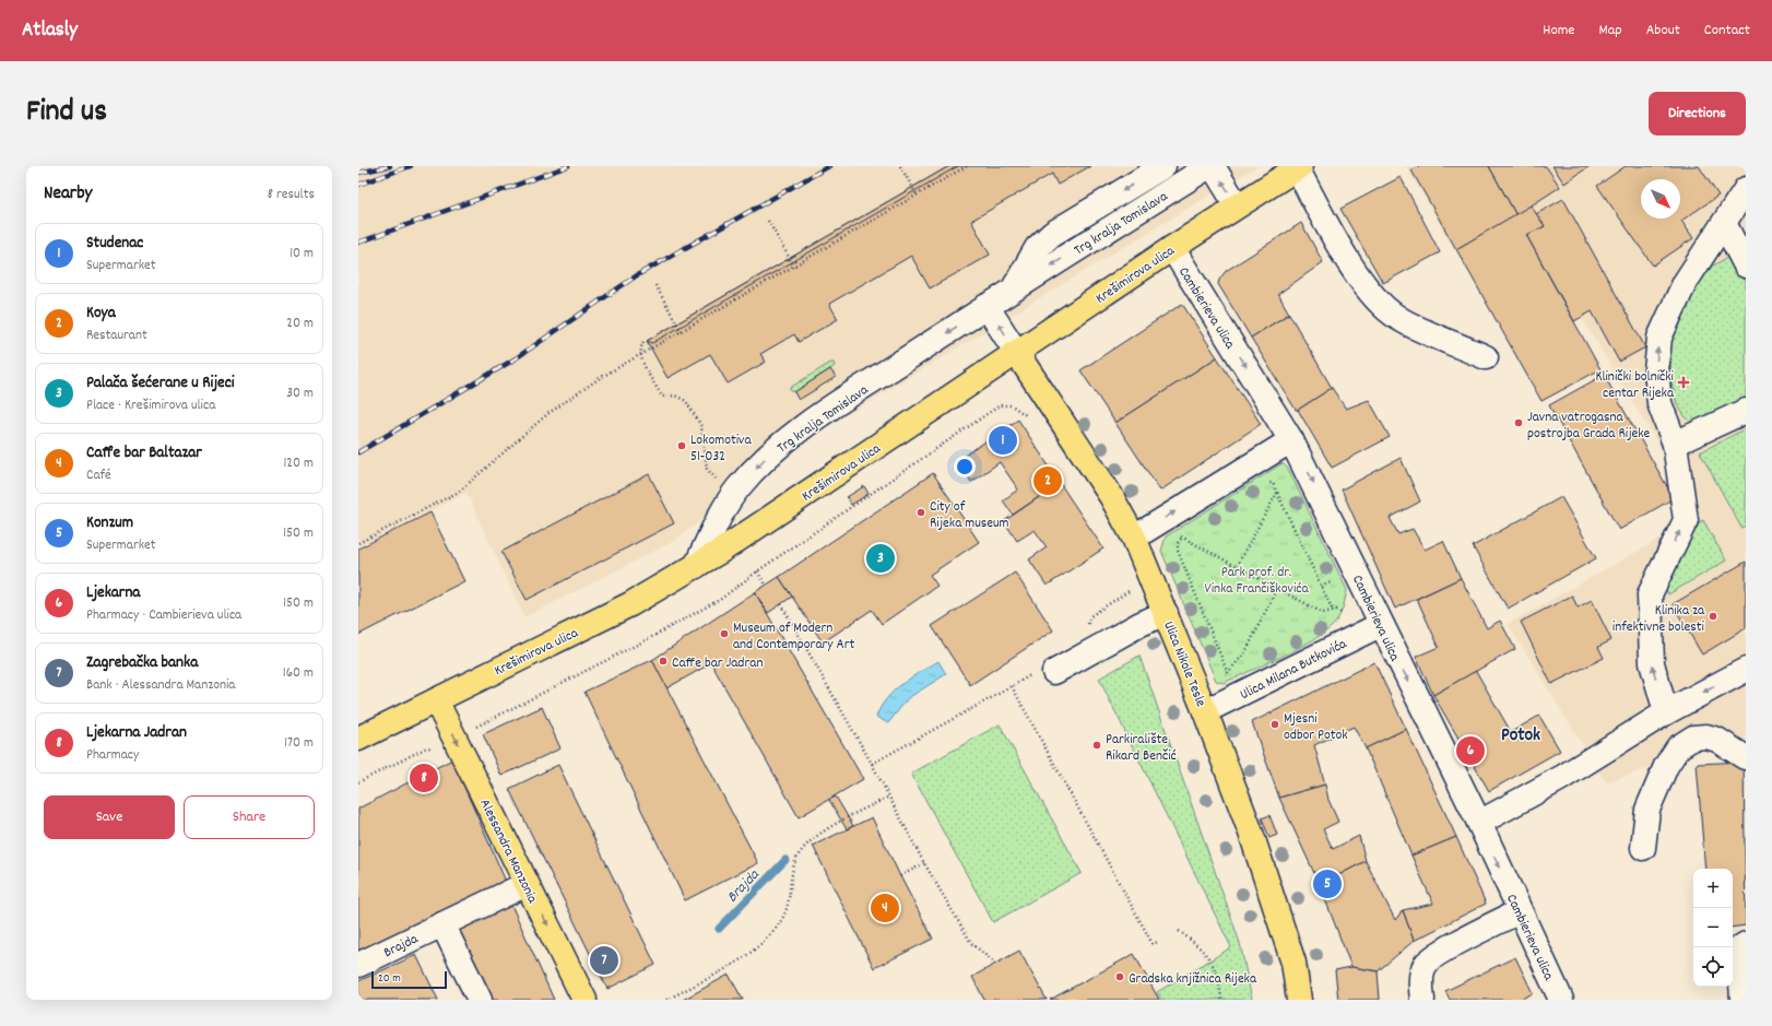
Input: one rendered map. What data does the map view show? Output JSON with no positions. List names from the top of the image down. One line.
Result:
{"streets":{"main road":["Krešimirova ulica","Ulica Nikole Tesle","Alessandra Manzonia"],"street":["Trg kralja Tomislava","Cambierieva ulica","Ulica Milana Butkovića","Brajda"]},"crossings":[["Trg kralja Tomislava","Krešimirova ulica"],["Krešimirova ulica","Cambierieva ulica"],["Krešimirova ulica","Ulica Nikole Tesle"],["Krešimirova ulica","Alessandra Manzonia"],["Cambierieva ulica","Ulica Milana Butkovića"],["Ulica Nikole Tesle","Ulica Milana Butkovića"],["Alessandra Manzonia","Brajda"]],"one_way":["Trg kralja Tomislava","Alessandra Manzonia"],"districts":["Potok"],"water":["Brajda"],"parks":["Park prof. dr. Vinka Frančiškovića"],"places":{"health":["Klinički bolnički centar Rijeka"],"other":["Javna vatrogasna postrojba Grada Rijeke","Lokomotiva 51-032","City of Rijeka museum","Klinika za infektivne bolesti","Museum of Modern and Contemporary Art","Caffe bar Jadran","Mjesni odbor Potok","Parkiralište Rikard Benčić","Gradska knjižnica Rijeka"]},"scale_bar":"20 m","north":"bottom right","page":{"header":"Atlasly","nav":["Home","Map","About","Contact"],"title":"Find us","buttons":["Directions",["Save","Share"]],"heading":["Nearby","8 results"],"list":[{"mark":"1","name":"Studenac","note":"Supermarket","value":"10 m"},{"mark":"2","name":"Koya","note":"Restaurant","value":"20 m"},{"mark":"3","name":"Palača šećerane u Rijeci","note":"Place · Krešimirova ulica","value":"30 m"},{"mark":"4","name":"Caffe bar Baltazar","note":"Café","value":"120 m"},{"mark":"5","name":"Konzum","note":"Supermarket","value":"150 m"},{"mark":"6","name":"Ljekarna","note":"Pharmacy · Cambierieva ulica","value":"150 m"},{"mark":"7","name":"Zagrebačka banka","note":"Bank · Alessandra Manzonia","value":"160 m"},{"mark":"8","name":"Ljekarna Jadran","note":"Pharmacy","value":"170 m"}],"pins":["1","2","3","6","8","5","4","7"],"map_buttons":["+","−"],"scale":"20 m"}}
